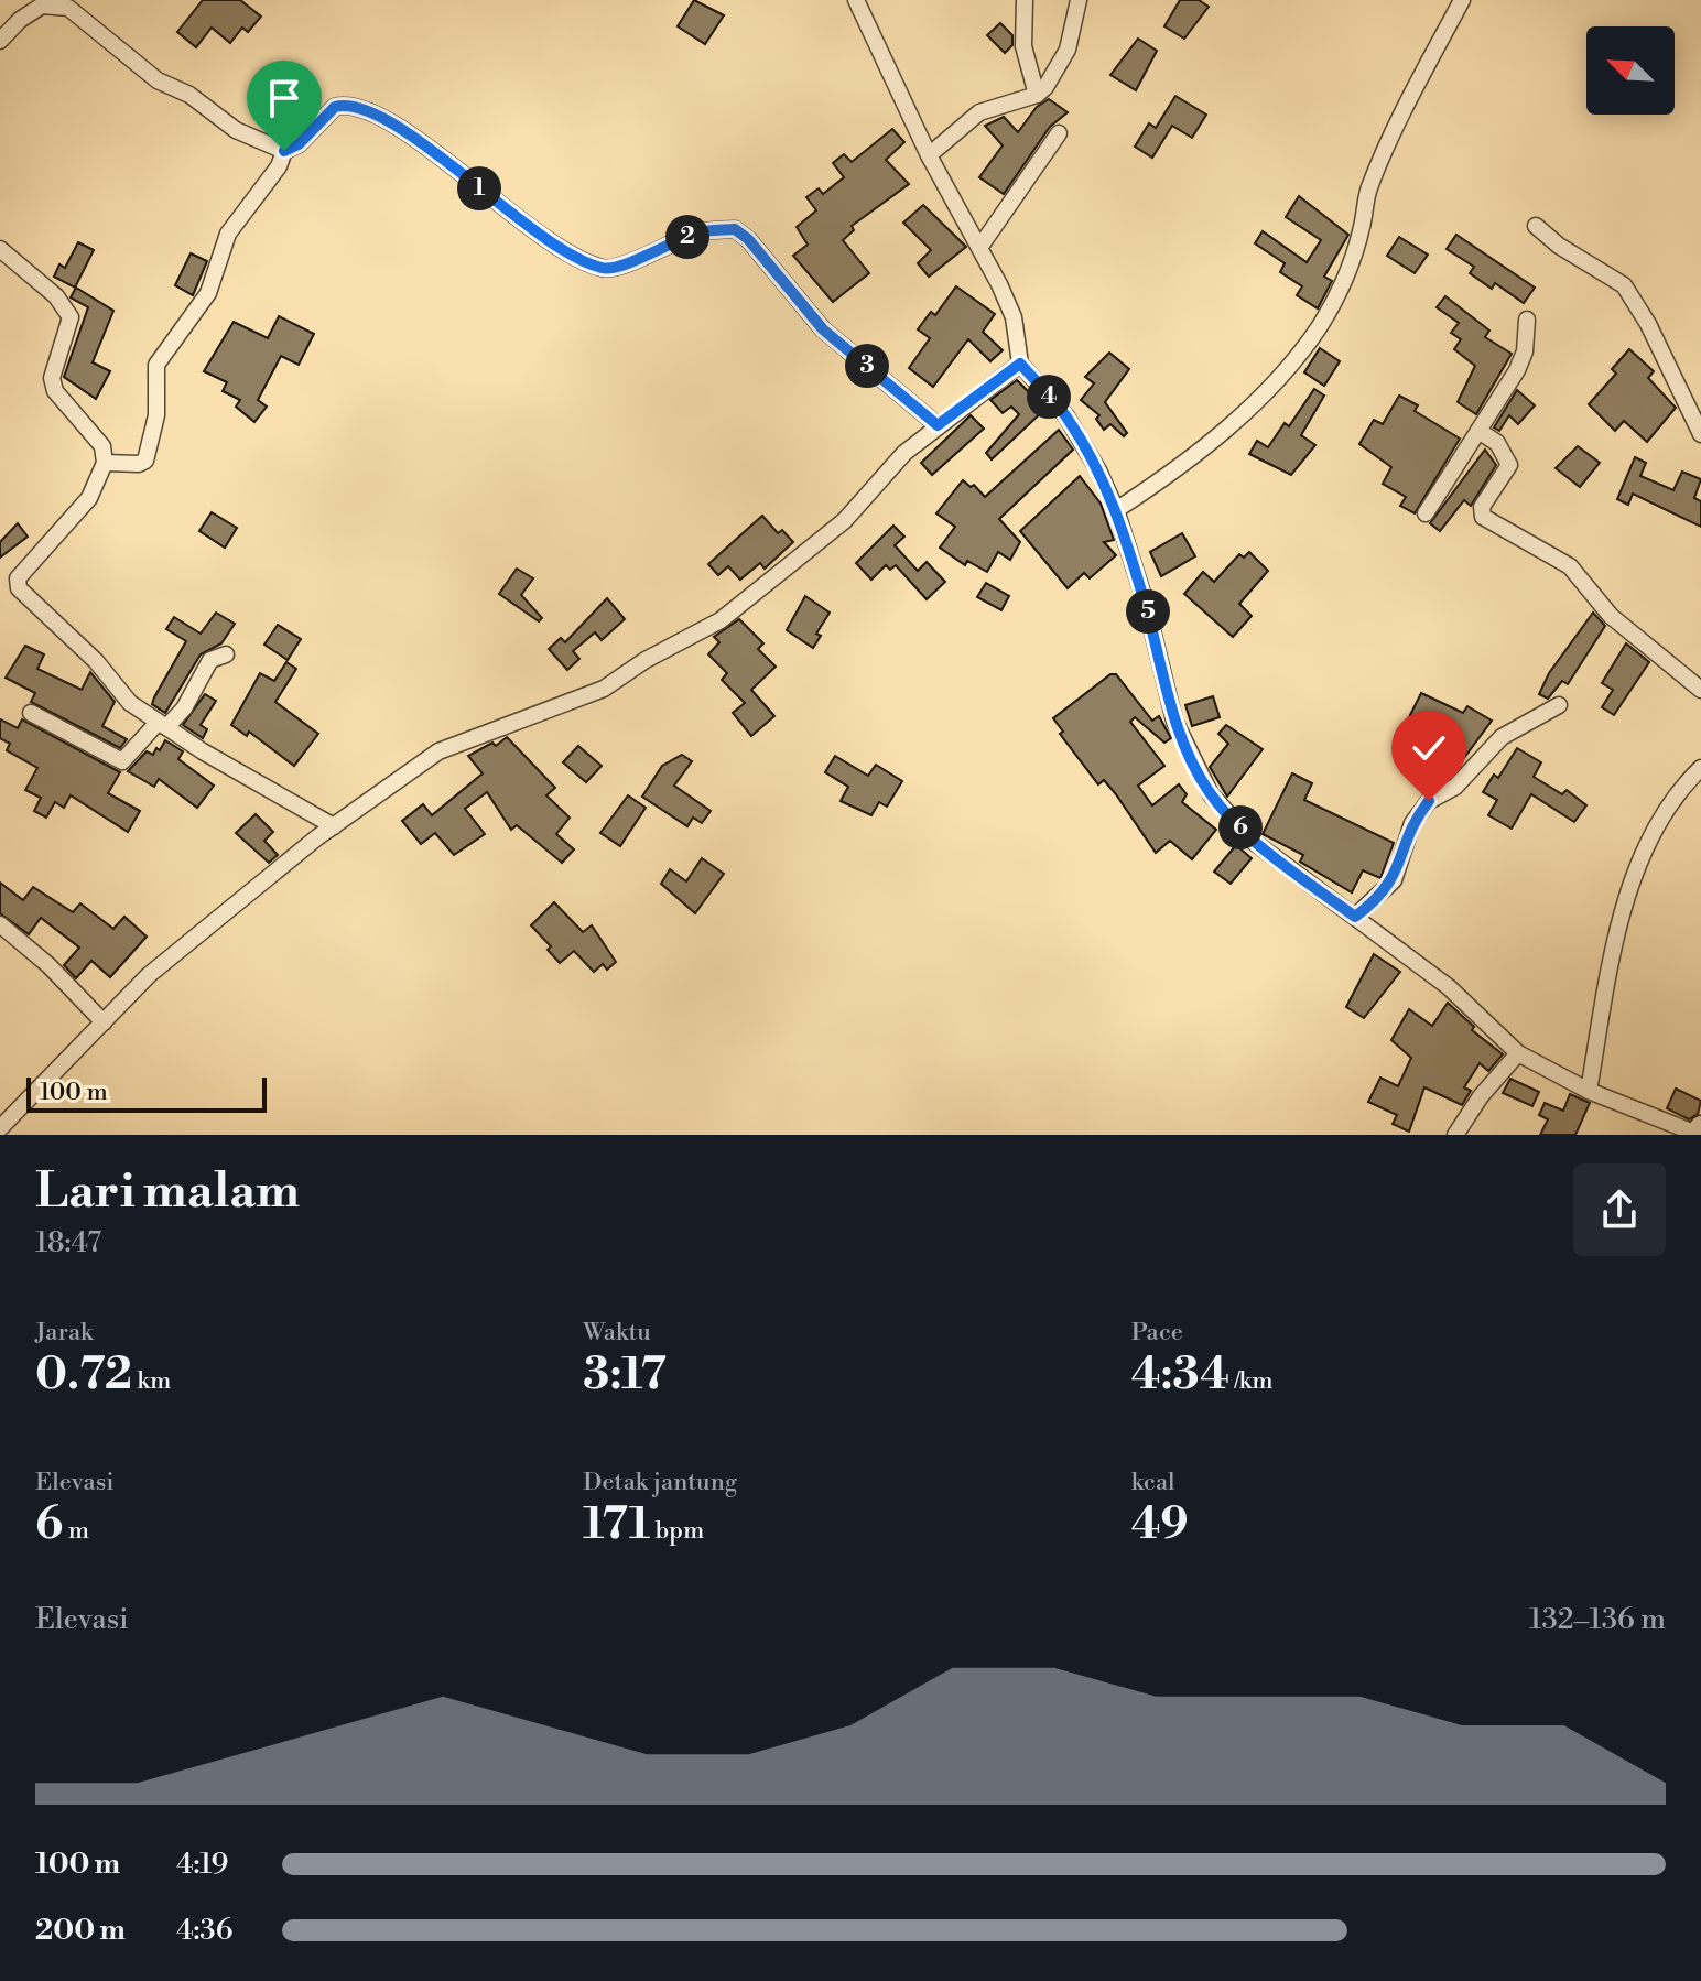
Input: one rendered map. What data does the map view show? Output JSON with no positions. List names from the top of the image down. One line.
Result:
{"scale_bar":"100 m","north":"top left","page":{"pins":["1","2","3","4","5","6"],"scale":"100 m","heading":["Lari malam","18:47"],"stats":[["Jarak","0.72 km"],["Waktu","3:17"],["Pace","4:34 /km"],["Elevasi","6 m"],["Detak jantung","171 bpm"],["kcal","49"]],"chart":["Elevasi","132–136 m"],"list":[{"name":"100 m","note":"4:19"},{"name":"200 m","note":"4:36"}]}}
